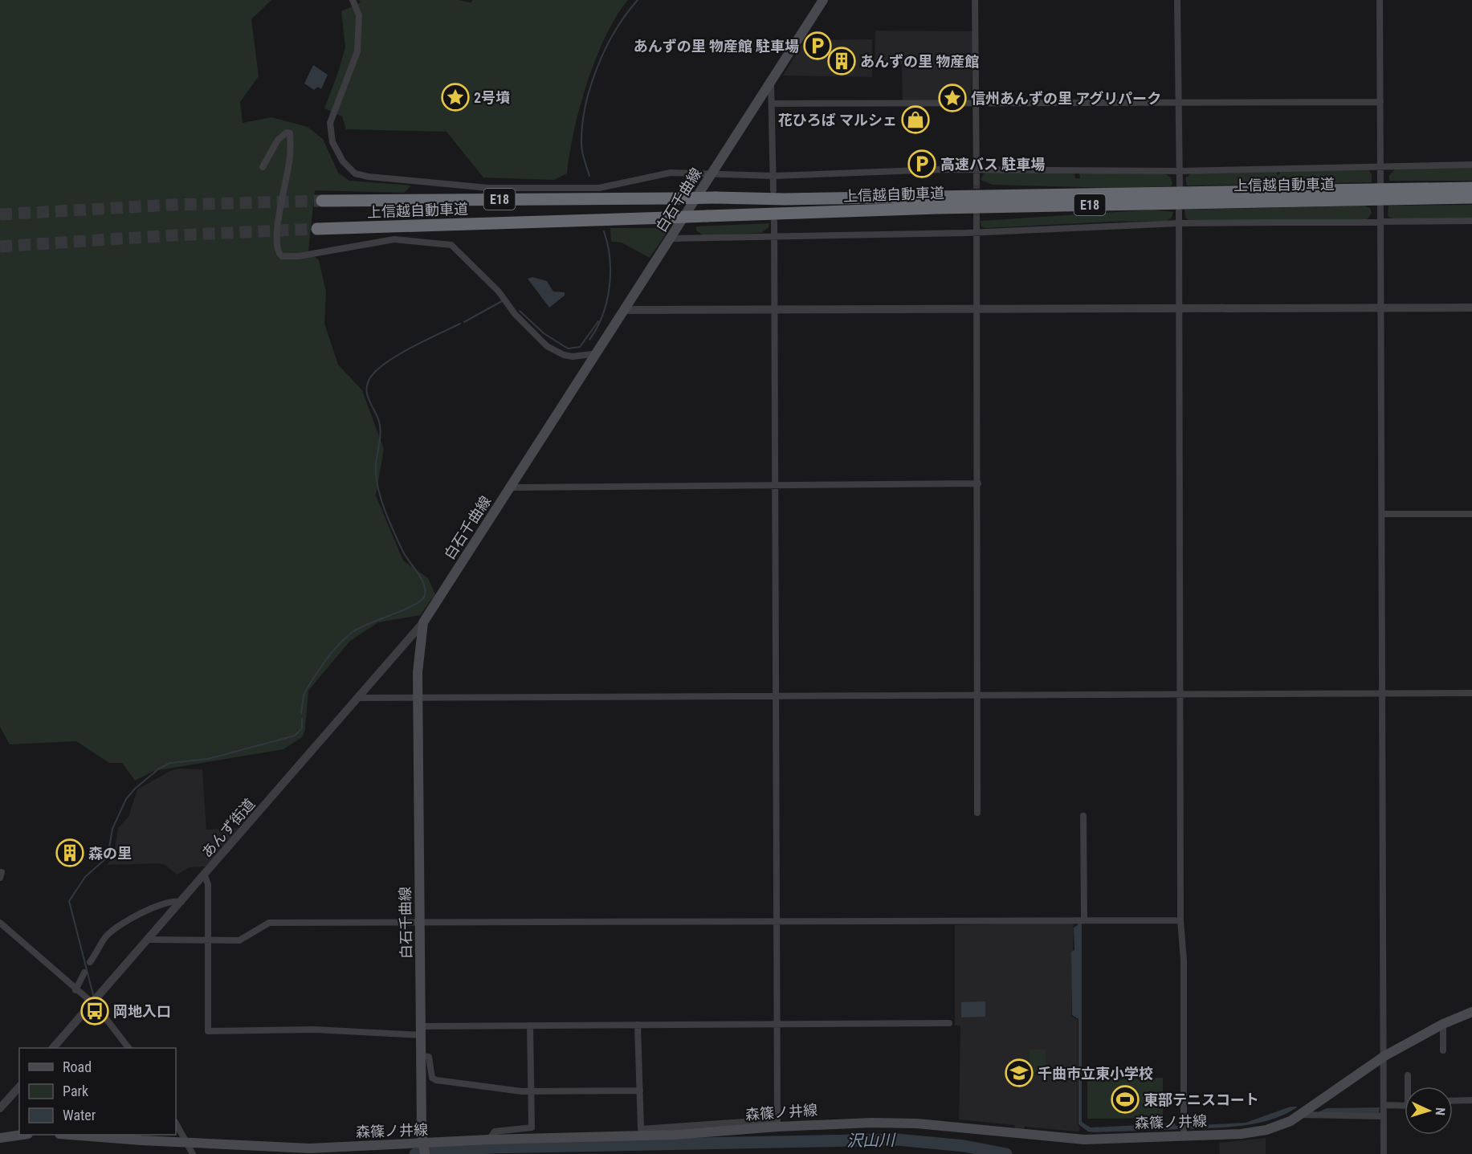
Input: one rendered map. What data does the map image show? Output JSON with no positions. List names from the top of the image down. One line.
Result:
{"streets":{"highway":["上信越自動車道","E18"],"main road":["白石千曲線","森篠ノ井線"],"street":["あんず街道"]},"crossings":[["白石千曲線","あんず街道"],["白石千曲線","森篠ノ井線"]],"water":["沢山川"],"places":{"parking":["あんずの里 物産館 駐車場","高速バス 駐車場"],"building":["あんずの里 物産館","森の里"],"place":["2号墳","信州あんずの里 アグリパーク"],"shop":["花ひろば マルシェ"],"bus stop":["岡地入口"],"school or university":["千曲市立東小学校"],"sports":["東部テニスコート"]},"legend":["Road","Park","Water"],"north":"right"}
